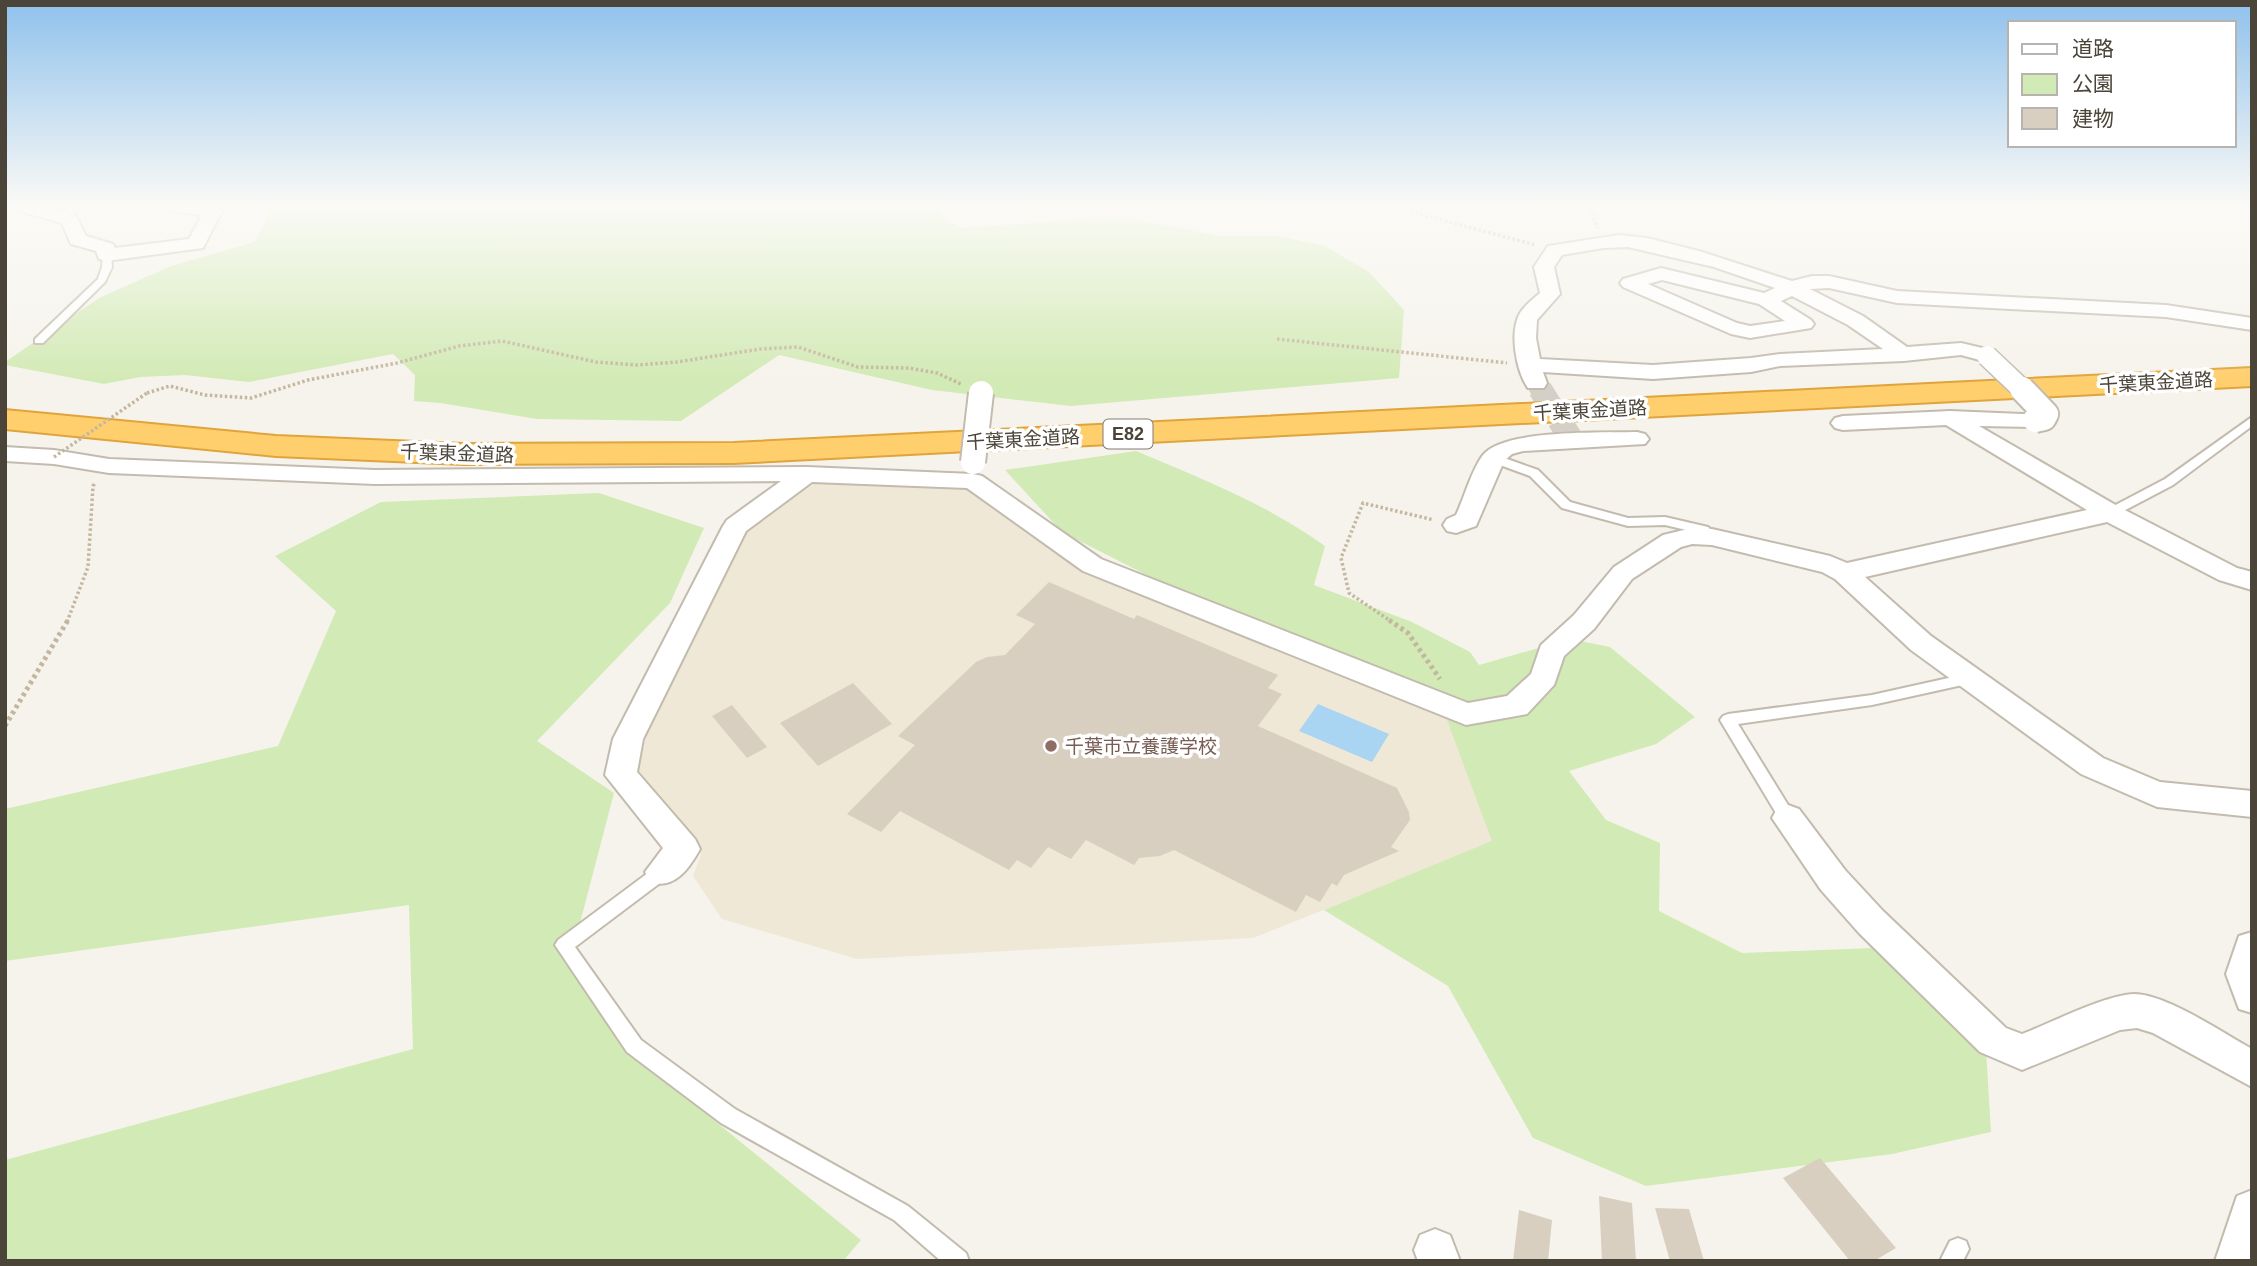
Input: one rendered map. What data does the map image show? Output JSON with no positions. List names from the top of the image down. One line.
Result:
{"streets":{"highway":["千葉東金道路","E82"]},"places":["千葉市立養護学校"],"legend":["道路","公園","建物"]}
